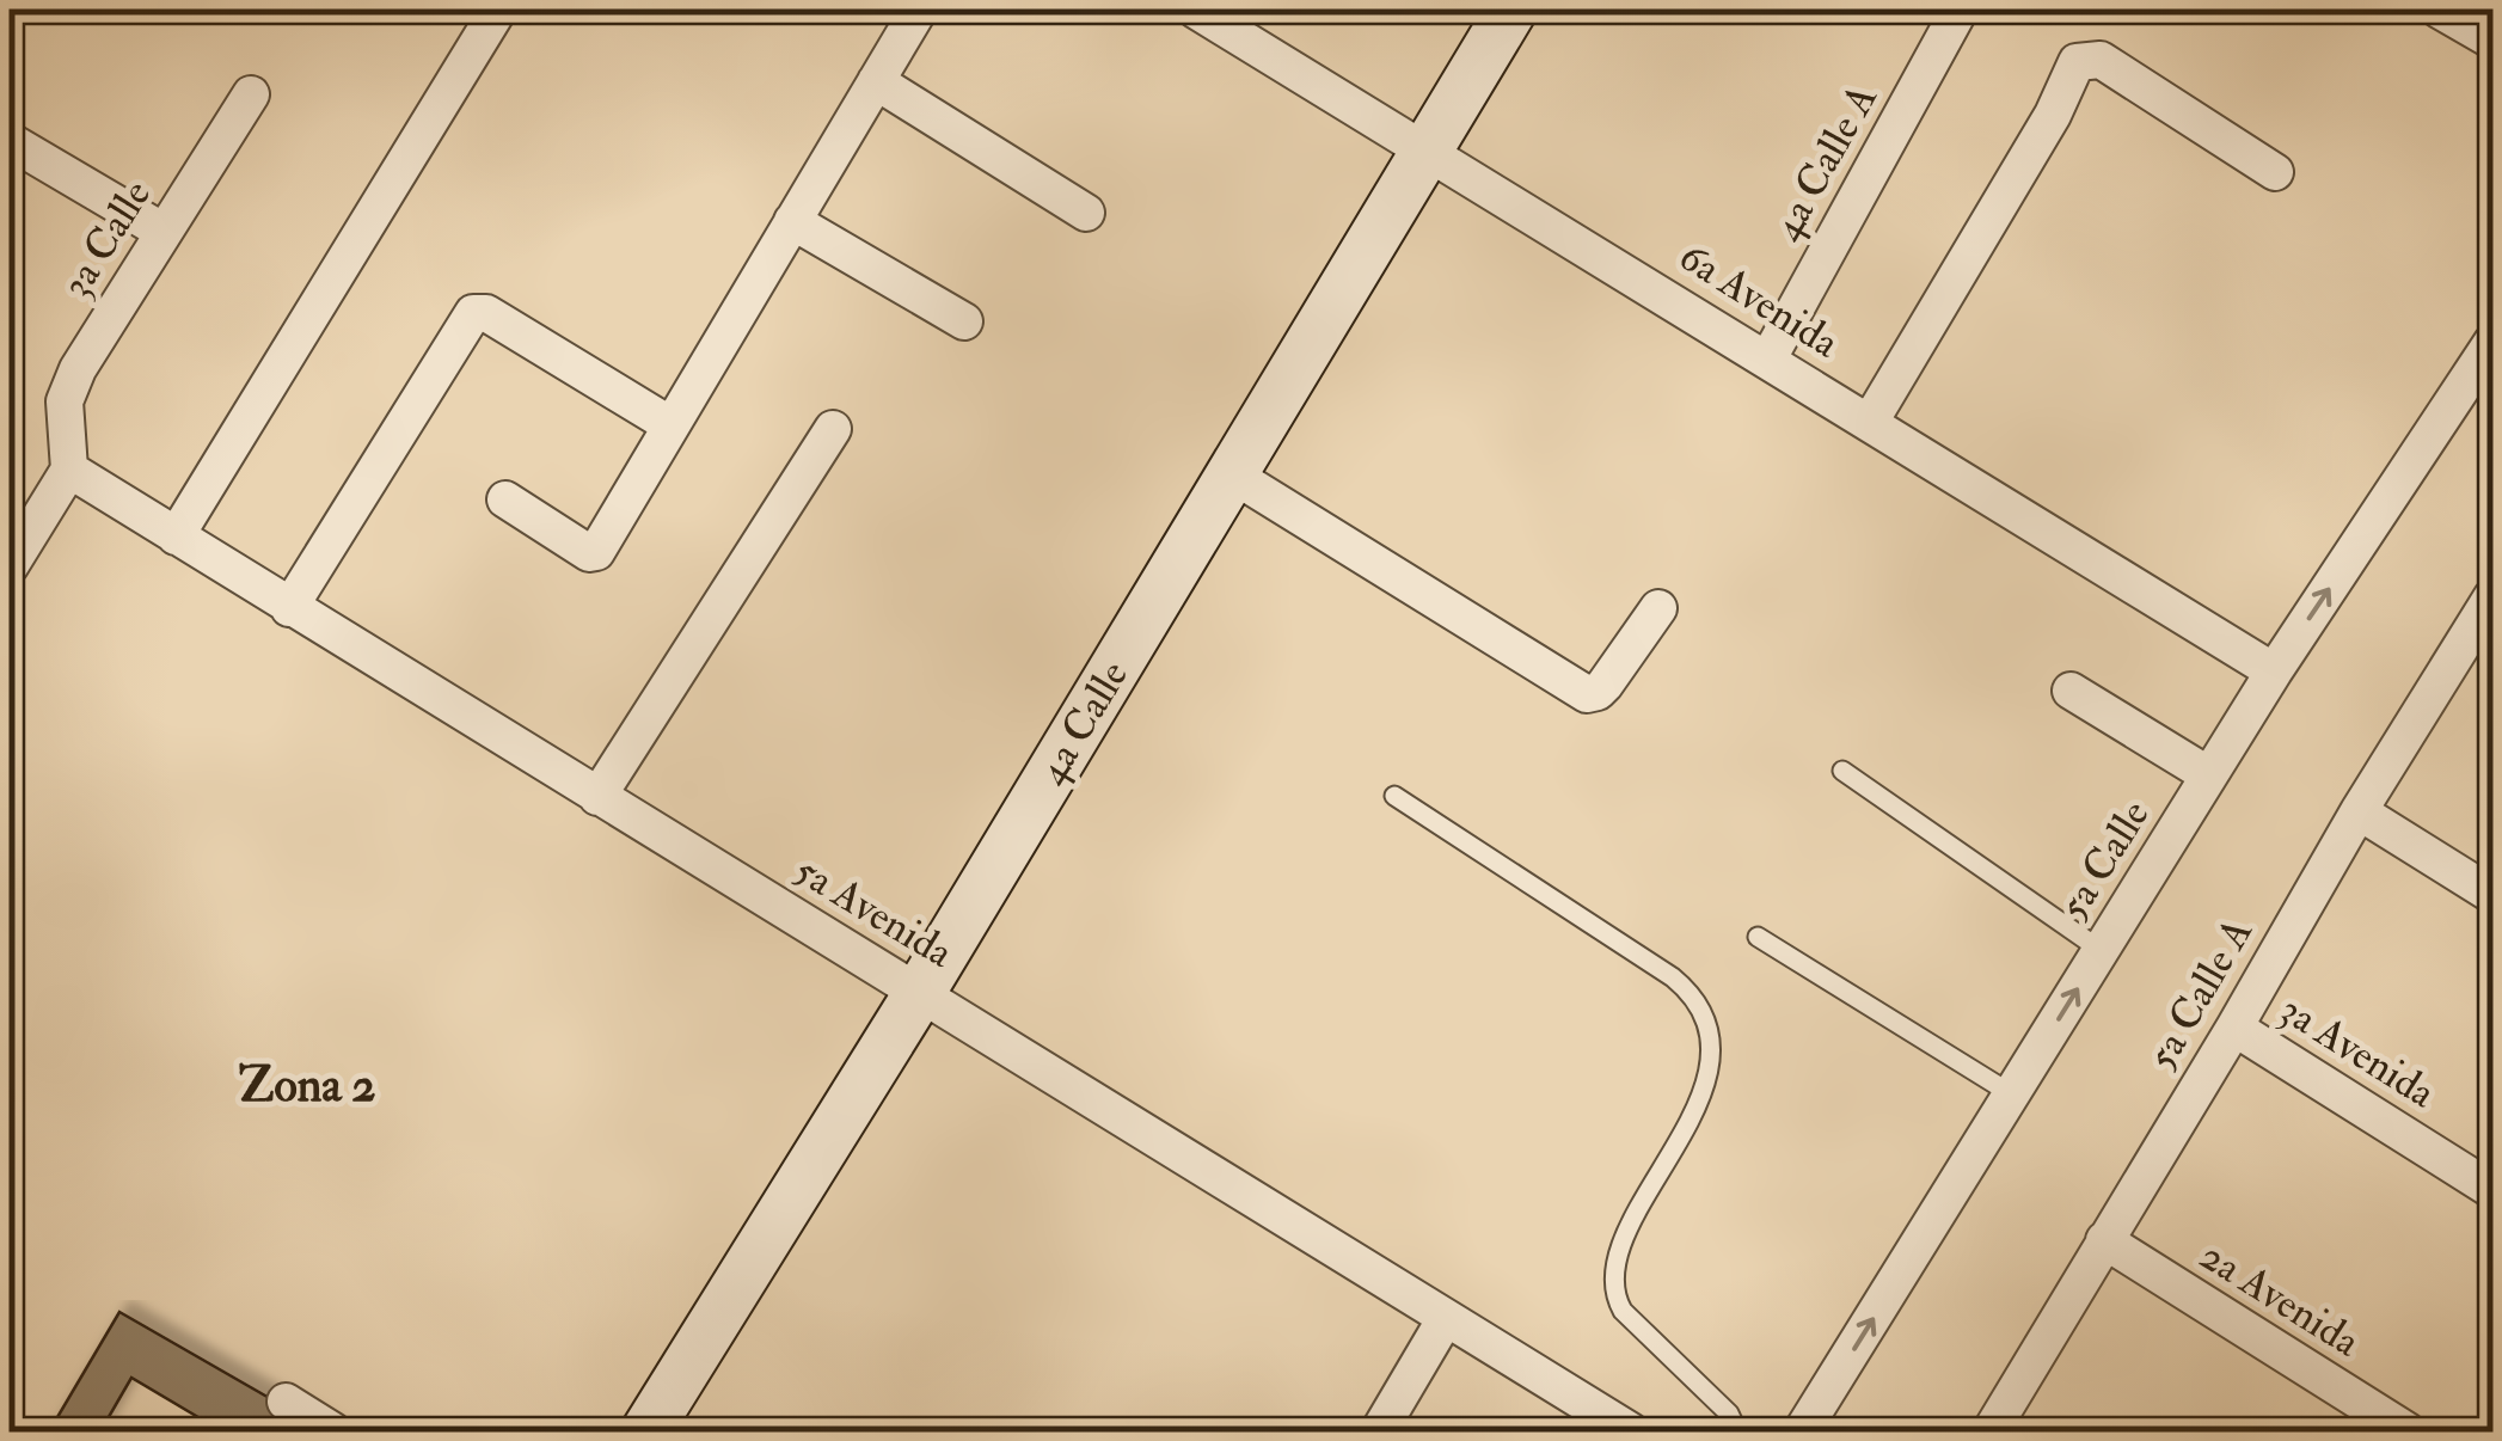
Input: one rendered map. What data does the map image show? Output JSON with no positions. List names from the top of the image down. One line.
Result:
{"streets":{"street":["4a Calle A","3a Calle","6a Avenida","4a Calle","5a Calle","5a Avenida","5a Calle A","3a Avenida","2a Avenida"]},"crossings":[["4a Calle A","6a Avenida"],["3a Calle","5a Avenida"],["6a Avenida","4a Calle"],["6a Avenida","5a Calle"],["4a Calle","5a Avenida"],["5a Calle A","3a Avenida"],["5a Calle A","2a Avenida"]],"one_way":["5a Calle"],"districts":["Zona 2"]}
